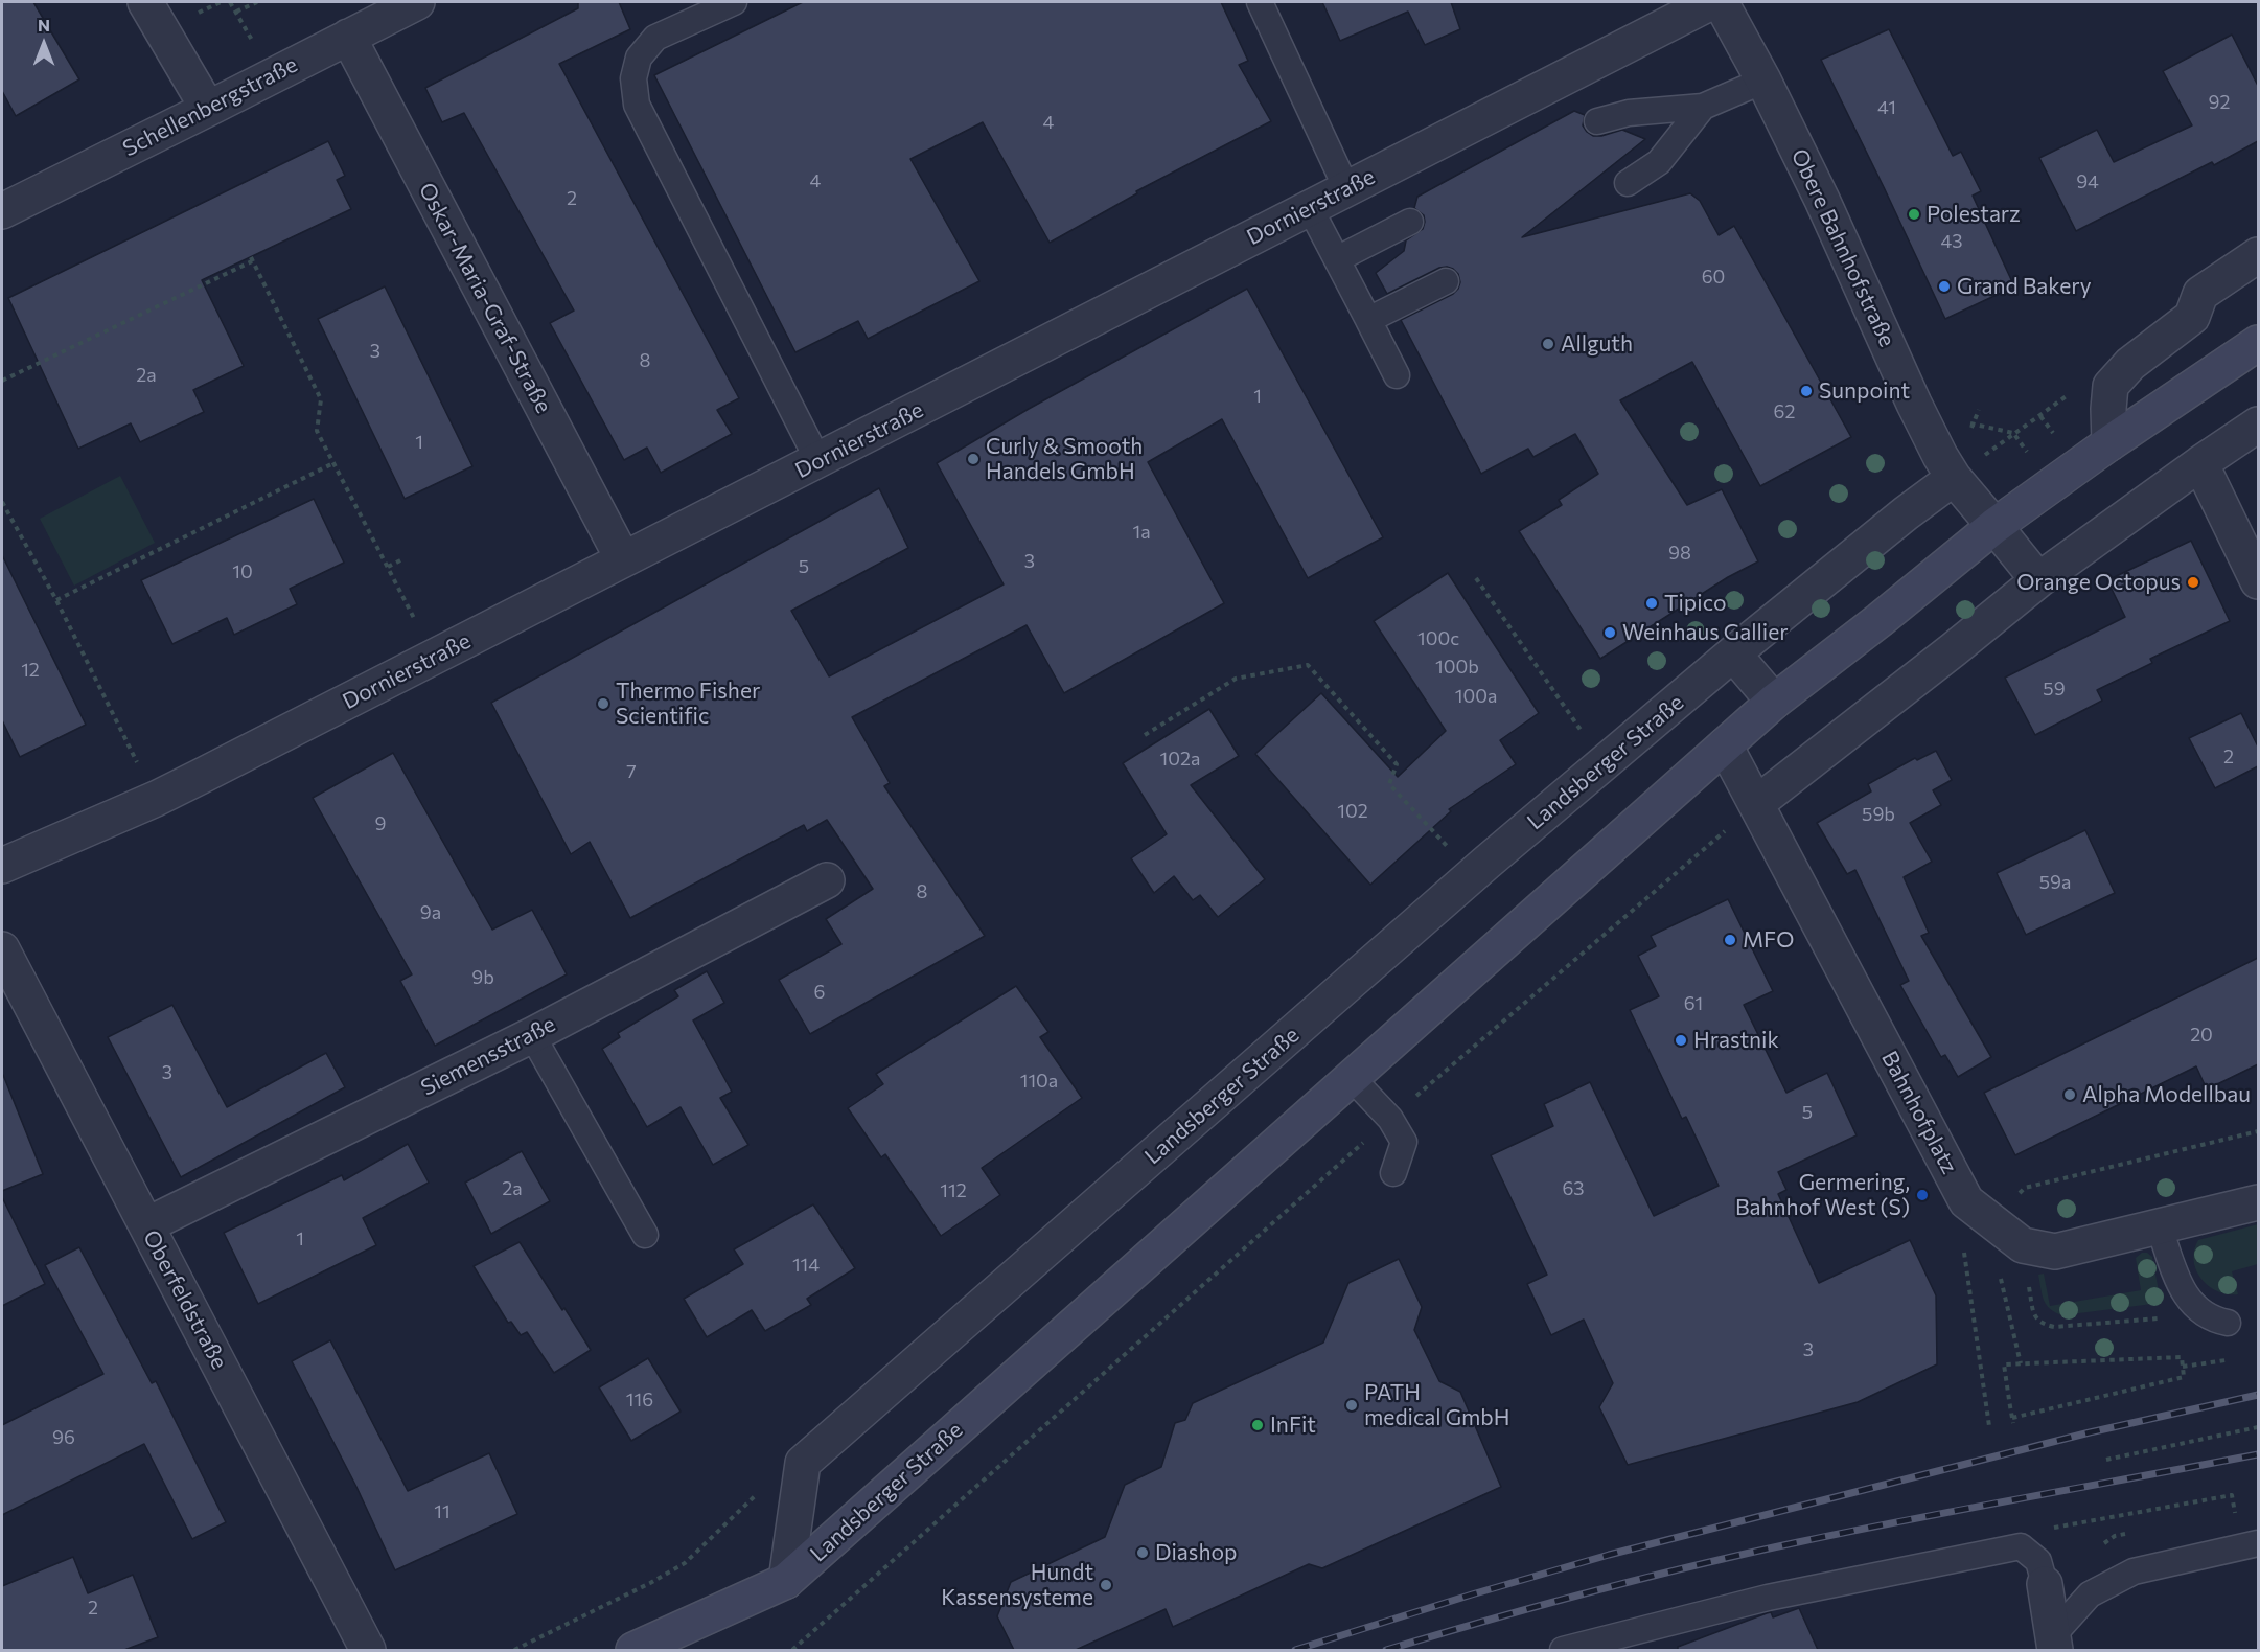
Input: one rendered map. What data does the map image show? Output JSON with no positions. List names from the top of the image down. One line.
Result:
{"streets":{"main road":["Landsberger Straße"],"street":["Schellenbergstraße","Dornierstraße","Obere Bahnhofstraße","Oskar-Maria-Graf-Straße","Siemensstraße","Bahnhofplatz","Oberfeldstraße"]},"crossings":[["Schellenbergstraße","Oskar-Maria-Graf-Straße"],["Dornierstraße","Oskar-Maria-Graf-Straße"],["Obere Bahnhofstraße","Landsberger Straße"],["Landsberger Straße","Bahnhofplatz"],["Siemensstraße","Oberfeldstraße"]],"places":["Polestarz","Grand Bakery","Allguth","Sunpoint","Curly & Smooth Handels GmbH","Orange Octopus","Tipico","Weinhaus Gallier","Thermo Fisher Scientific","MFO","Hrastnik","Alpha Modellbau","Germering, Bahnhof West (S)","PATH medical GmbH","InFit","Diashop","Hundt Kassensysteme"],"house_numbers":["92","41","4","4","94","2","43","60","3","8","2a","1","62","1","1a","98","3","5","10","100c","100b","12","59","100a","2","102a","7","102","59b","9","59a","8","9a","9b","6","61","20","3","110a","5","2a","63","112","1","114","3","116","96","11","2"],"north":"top"}
